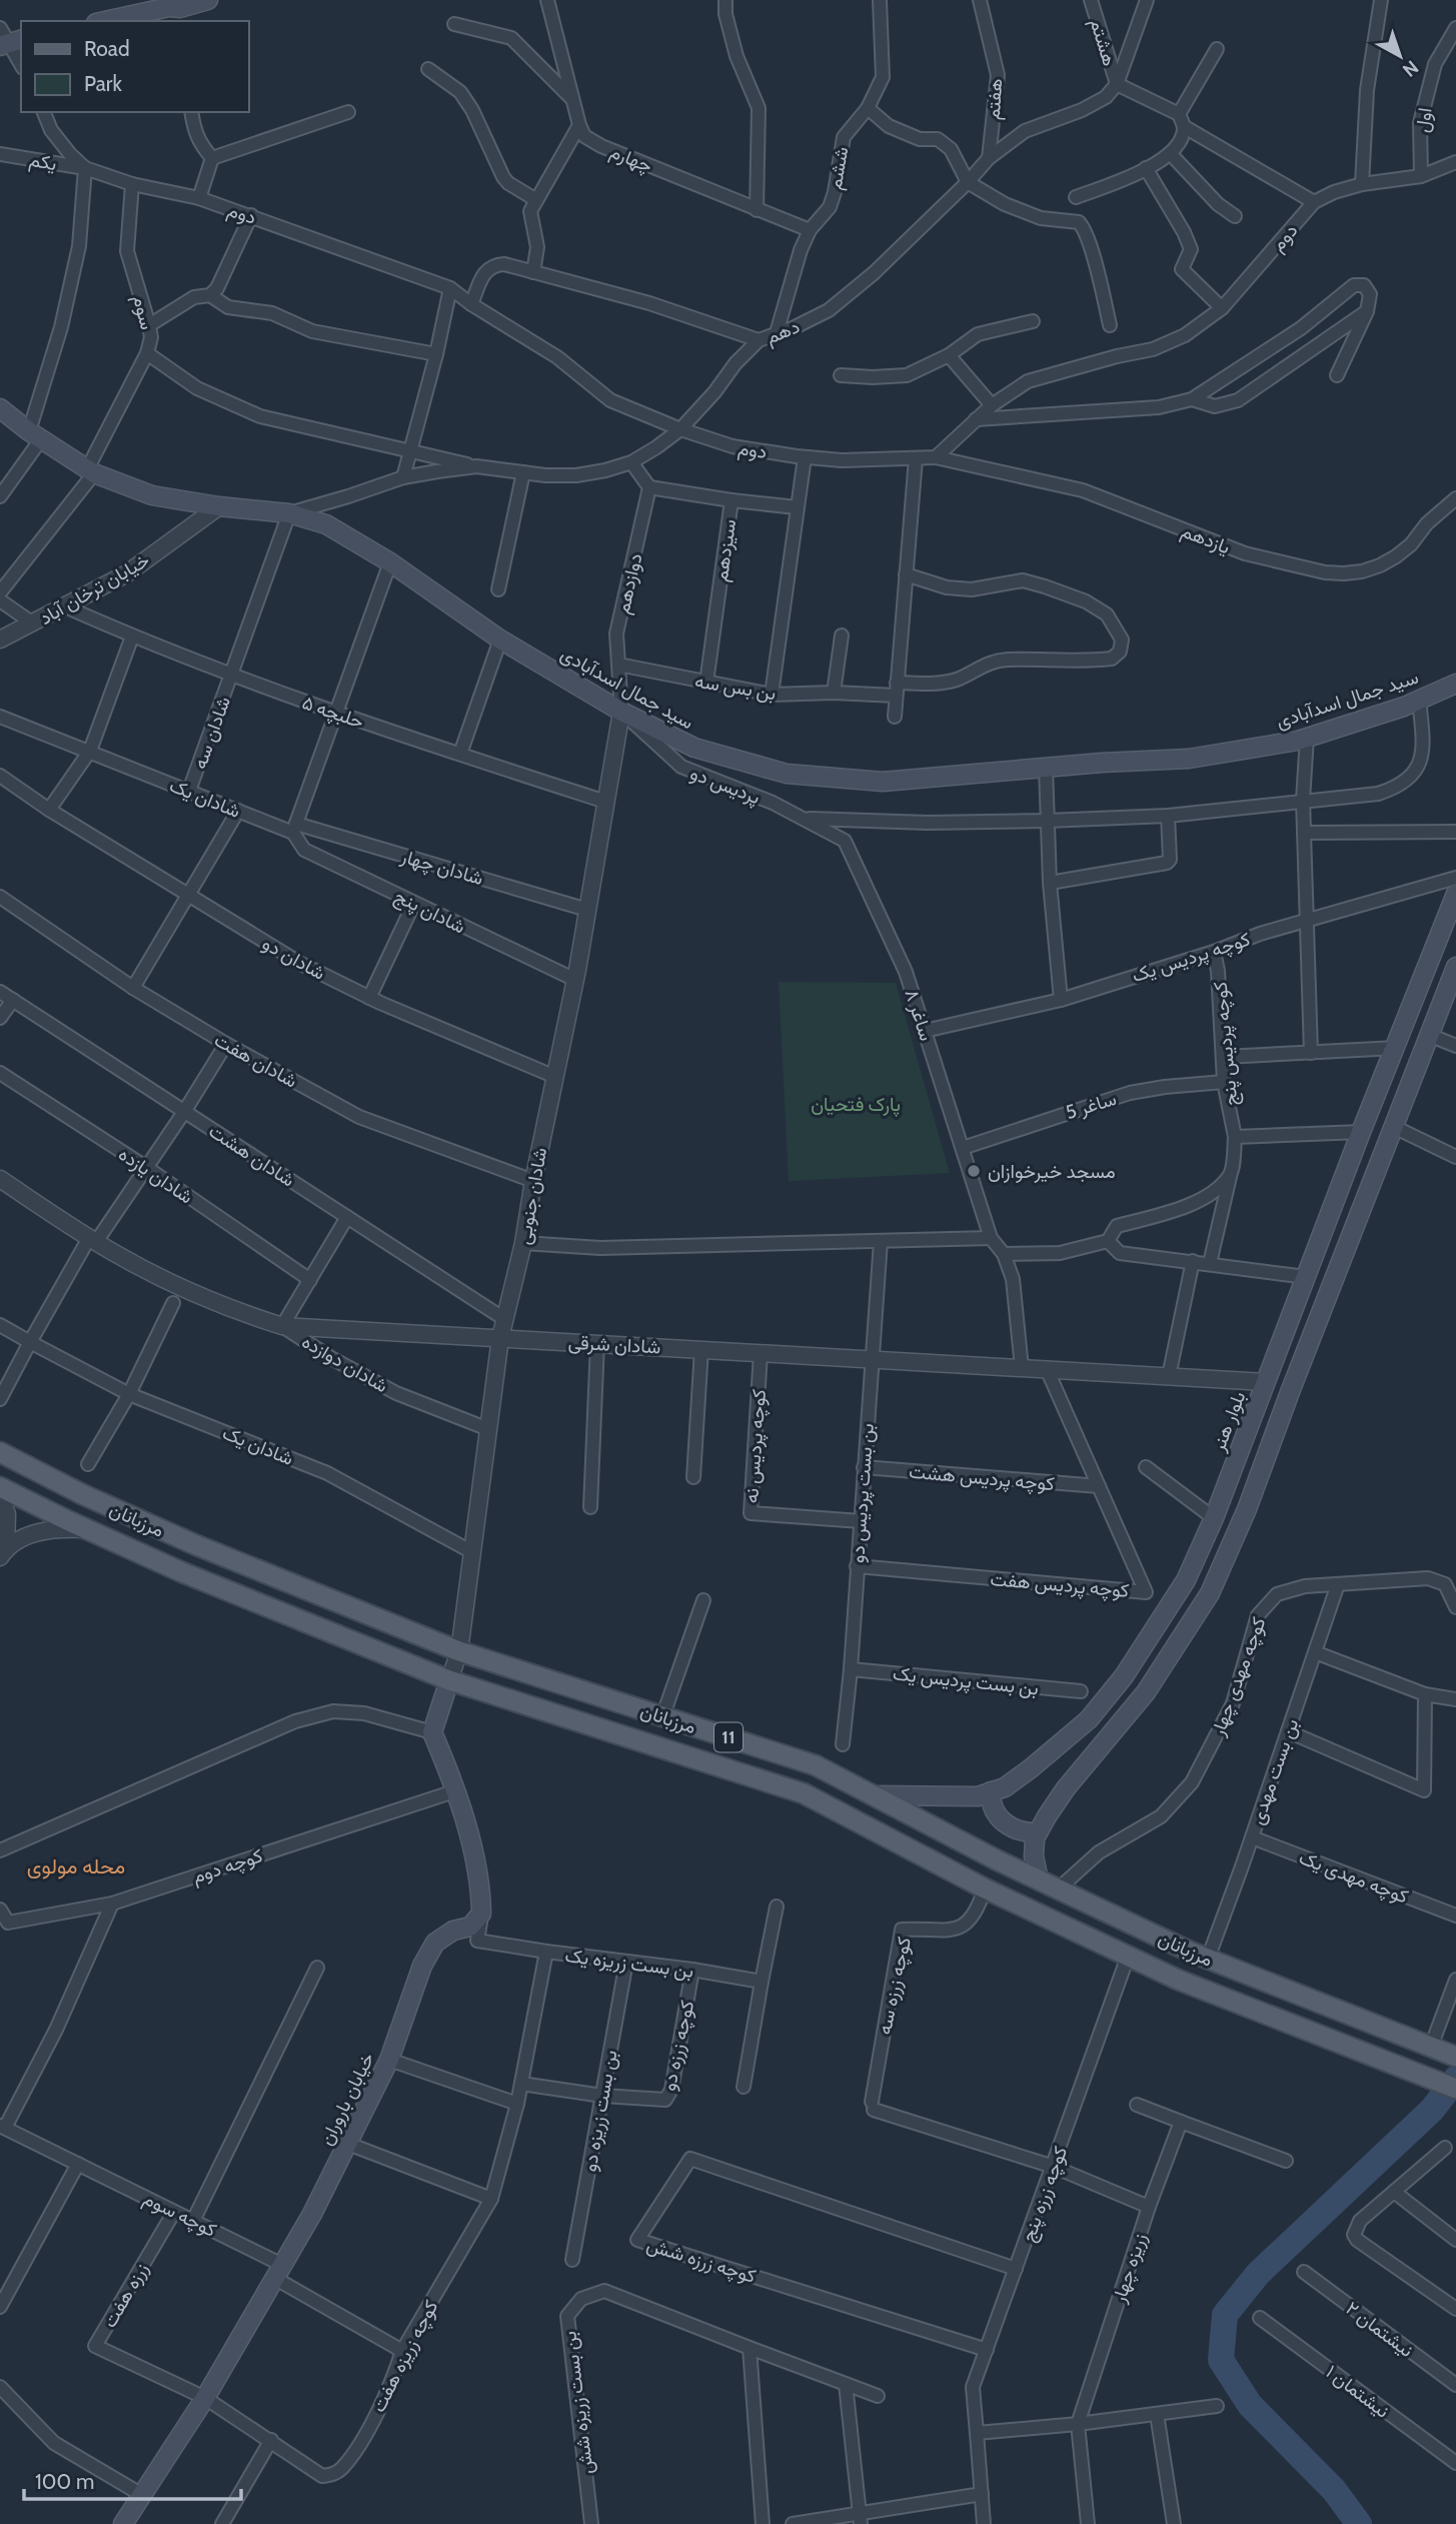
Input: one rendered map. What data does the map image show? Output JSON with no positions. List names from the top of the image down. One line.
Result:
{"streets":{"main road":["سید جمال اسدآبادی","بلوار هنر","مرزبانان","11","خیابان باروران"],"street":["هشتم","هفتم","اول","چهارم","یکم","ششم","دوم","سوم","دهم","یازدهم","سیزدهم","دوازدهم","خیابان ترخان آباد","بن بس سه","حلبچه ۵","شادان سه","پردیس دو","شادان یک","شادان چهار","شادان پنج","کوچه پردیس یک","شادان دو","ساغر ٨","کوچه پردیس پنج","شادان هفت","ساغر 5","شادان هشت","شادان یازده","شادان جنوبی","شادان شرقی","شادان دوازده","کوچه پردیس نه","کوچه پردیس هشت","بن بست پردیس دو","کوچه پردیس هفت","کوچه مهدی چهار","بن بست پردیس یک","بن بست مهدی","کوچه دوم","کوچه مهدی یک","بن بست زریزه یک","کوچه زرزه سه","کوچه زرزه دو","بن بست زریزه دو","کوچه زرزه پنج","کوچه سوم","کوچه زرزه شش","زریزه چهار","زرزه هفت","نيشتمان ۲","کوچه زریزه هفت","نيشتمان ۱","بن بست زریزه شش"]},"crossings":[["هشتم","دهم"],["هفتم","دهم"],["اول","دوم"],["چهارم","ششم"],["یکم","دوم"],["ششم","دهم"],["دوم","سوم"],["دوم","دهم"],["دوم","یازدهم"],["سوم","سید جمال اسدآبادی"],["دهم","سید جمال اسدآبادی"],["دهم","شادان سه"],["سیزدهم","دوازدهم"],["سیزدهم","بن بس سه"],["دوازدهم","بن بس سه"],["دوازدهم","سید جمال اسدآبادی"],["دوازدهم","پردیس دو"],["دوازدهم","شادان جنوبی"],["خیابان ترخان آباد","سید جمال اسدآبادی"],["خیابان ترخان آباد","حلبچه ۵"],["سید جمال اسدآبادی","شادان سه"],["سید جمال اسدآبادی","پردیس دو"],["سید جمال اسدآبادی","شادان جنوبی"],["حلبچه ۵","شادان سه"],["حلبچه ۵","شادان جنوبی"],["شادان سه","شادان یک"],["پردیس دو","ساغر ٨"],["پردیس دو","شادان جنوبی"],["شادان یک","شادان چهار"],["شادان یک","شادان پنج"],["شادان یک","شادان جنوبی"],["شادان چهار","شادان پنج"],["شادان چهار","شادان جنوبی"],["شادان پنج","شادان جنوبی"],["کوچه پردیس یک","ساغر ٨"],["کوچه پردیس یک","کوچه پردیس پنج"],["شادان دو","شادان جنوبی"],["ساغر ٨","ساغر 5"],["ساغر ٨","شادان شرقی"],["کوچه پردیس پنج","ساغر 5"],["شادان هفت","شادان جنوبی"],["شادان هشت","شادان جنوبی"],["شادان هشت","شادان دوازده"],["شادان یازده","شادان دوازده"],["شادان جنوبی","شادان شرقی"],["شادان جنوبی","شادان دوازده"],["شادان جنوبی","مرزبانان"],["شادان شرقی","شادان دوازده"],["شادان شرقی","بلوار هنر"],["شادان شرقی","کوچه پردیس نه"],["شادان شرقی","بن بست پردیس دو"],["شادان شرقی","کوچه پردیس هفت"],["بلوار هنر","مرزبانان"],["کوچه پردیس نه","بن بست پردیس دو"],["کوچه پردیس هشت","بن بست پردیس دو"],["کوچه پردیس هشت","کوچه پردیس هفت"],["بن بست پردیس دو","کوچه پردیس هفت"],["بن بست پردیس دو","بن بست پردیس یک"],["مرزبانان","کوچه مهدی چهار"],["مرزبانان","بن بست مهدی"],["مرزبانان","کوچه زرزه سه"],["مرزبانان","کوچه زرزه پنج"],["کوچه مهدی چهار","بن بست مهدی"],["بن بست مهدی","کوچه مهدی یک"],["بن بست زریزه یک","کوچه زرزه دو"],["بن بست زریزه یک","بن بست زریزه دو"],["بن بست زریزه یک","کوچه زریزه هفت"],["کوچه زرزه سه","زریزه چهار"],["کوچه زرزه دو","بن بست زریزه دو"],["خیابان باروران","کوچه سوم"],["خیابان باروران","زرزه هفت"],["خیابان باروران","کوچه زریزه هفت"],["کوچه زرزه پنج","کوچه زرزه شش"],["کوچه زرزه پنج","زریزه چهار"],["کوچه سوم","زرزه هفت"],["کوچه سوم","کوچه زریزه هفت"],["زرزه هفت","کوچه زریزه هفت"]],"districts":["محله مولوی"],"parks":["پارک فتحیان"],"places":["مسجد خیرخوازان"],"legend":["Road","Park"],"scale_bar":"100 m","north":"bottom right"}
